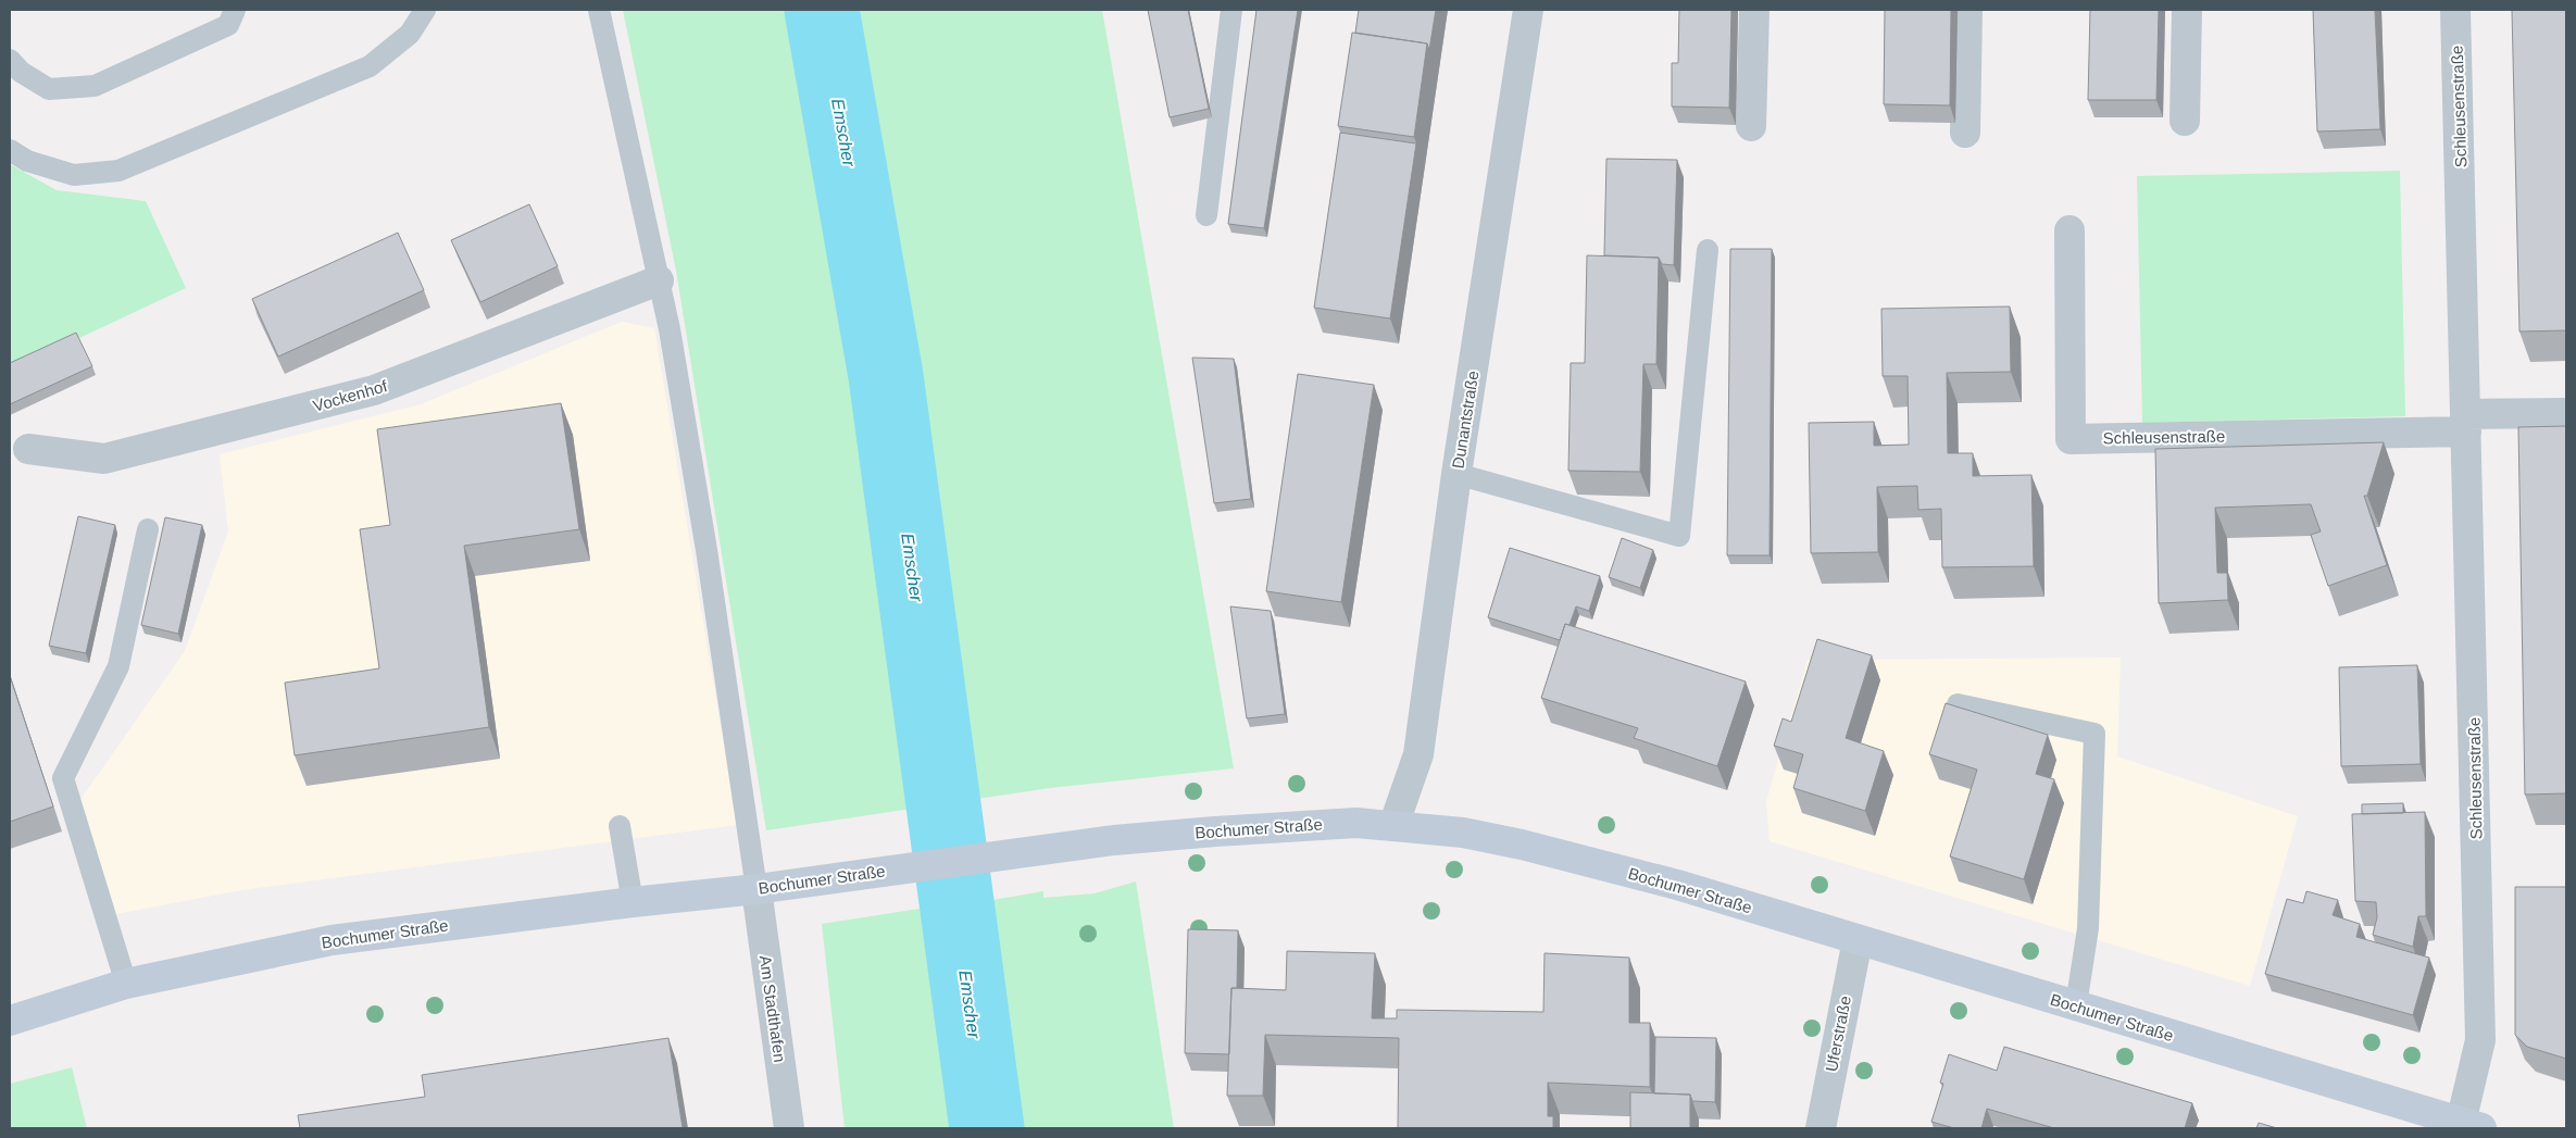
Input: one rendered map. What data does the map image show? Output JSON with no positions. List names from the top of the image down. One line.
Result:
{"streets":{"main road":["Bochumer Straße"],"street":["Schleusenstraße","Vockenhof","Dunantstraße","Am Stadthafen","Uferstraße"]},"crossings":[["Schleusenstraße","Bochumer Straße"],["Dunantstraße","Bochumer Straße"],["Bochumer Straße","Am Stadthafen"],["Bochumer Straße","Uferstraße"]],"water":["Emscher"]}
